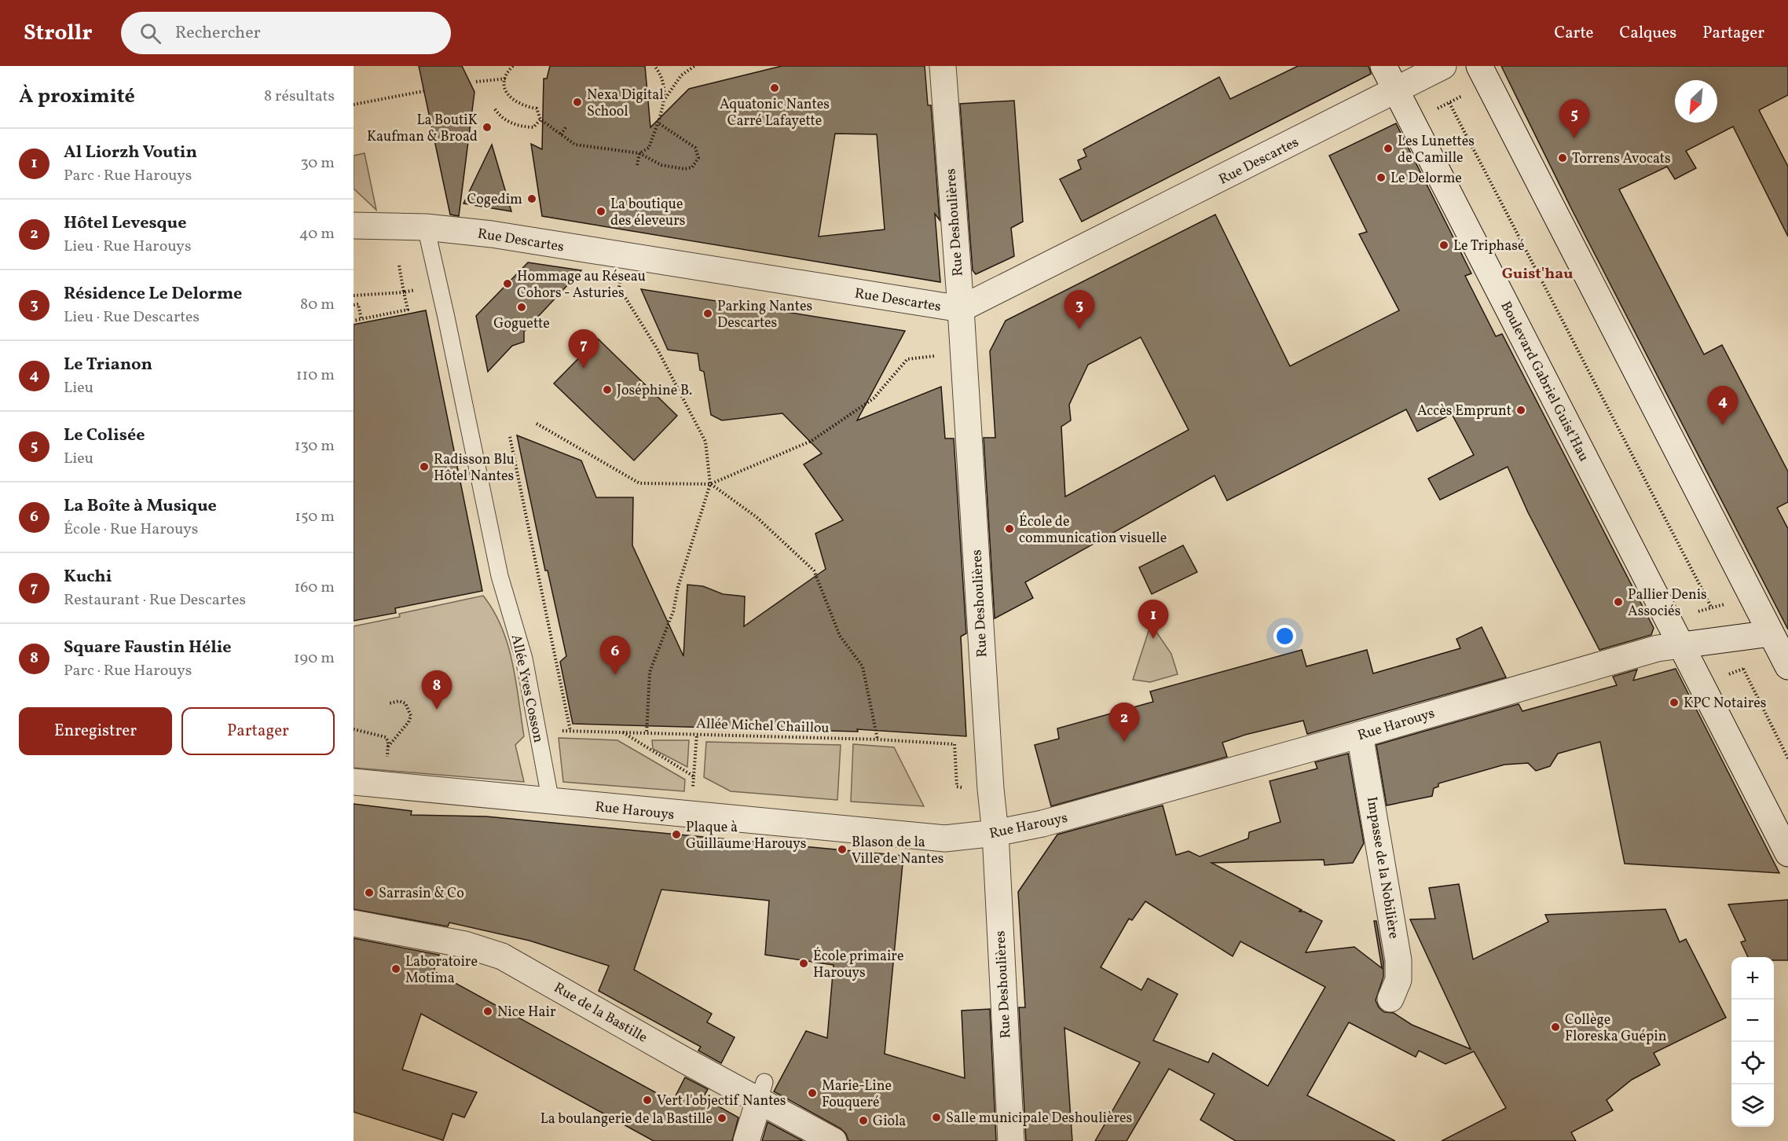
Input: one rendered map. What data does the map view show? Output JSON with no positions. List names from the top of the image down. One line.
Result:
{"streets":{"street":["Rue Descartes","Rue Deshoulières","Boulevard Gabriel Guist'Hau","Rue Harouys","Impasse de la Nobilière","Rue de la Bastille"],"lane":["Allée Yves Cosson"],"path":["Allée Michel Chaillou"]},"crossings":[["Rue Descartes","Rue Deshoulières"],["Rue Descartes","Boulevard Gabriel Guist'Hau"],["Rue Descartes","Allée Yves Cosson"],["Rue Deshoulières","Rue Harouys"],["Boulevard Gabriel Guist'Hau","Rue Harouys"],["Allée Yves Cosson","Rue Harouys"],["Rue Harouys","Impasse de la Nobilière"]],"districts":["Guist'hau"],"places":["Aquatonic Nantes Carré Lafayette","Nexa Digital School","La BoutiK Kaufman & Broad","Les Lunettes de Camille","Torrens Avocats","Le Delorme","Cogedim","La boutique des éleveurs","Le Triphasé","Hommage au Réseau Cohors - Asturies","Goguette","Parking Nantes Descartes","Joséphine B.","Accès Emprunt","Radisson Blu Hôtel Nantes","École de communication visuelle","Pallier Denis Associés","KPC Notaires","Plaque à Guillaume Harouys","Blason de la Ville de Nantes","Sarrasin & Co","École primaire Harouys","Laboratoire Motima","Nice Hair","Collège Floreska Guépin","Marie-Line Fouqueré","Vert l'objectif Nantes","Salle municipale Deshoulières","La boulangerie de la Bastille","Giola"],"north":"bottom left","page":{"header":"Strollr","search":"Rechercher","nav":["Carte","Calques","Partager"],"heading":["À proximité","8 résultats"],"pins":["5","3","7","4","1","6","8","2"],"list":[{"mark":"1","name":"Al Liorzh Voutin","note":"Parc · Rue Harouys","value":"30 m"},{"mark":"2","name":"Hôtel Levesque","note":"Lieu · Rue Harouys","value":"40 m"},{"mark":"3","name":"Résidence Le Delorme","note":"Lieu · Rue Descartes","value":"80 m"},{"mark":"4","name":"Le Trianon","note":"Lieu","value":"110 m"},{"mark":"5","name":"Le Colisée","note":"Lieu","value":"130 m"},{"mark":"6","name":"La Boîte à Musique","note":"École · Rue Harouys","value":"150 m"},{"mark":"7","name":"Kuchi","note":"Restaurant · Rue Descartes","value":"160 m"},{"mark":"8","name":"Square Faustin Hélie","note":"Parc · Rue Harouys","value":"190 m"}],"buttons":["Enregistrer","Partager"],"map_buttons":["+","−"]}}
